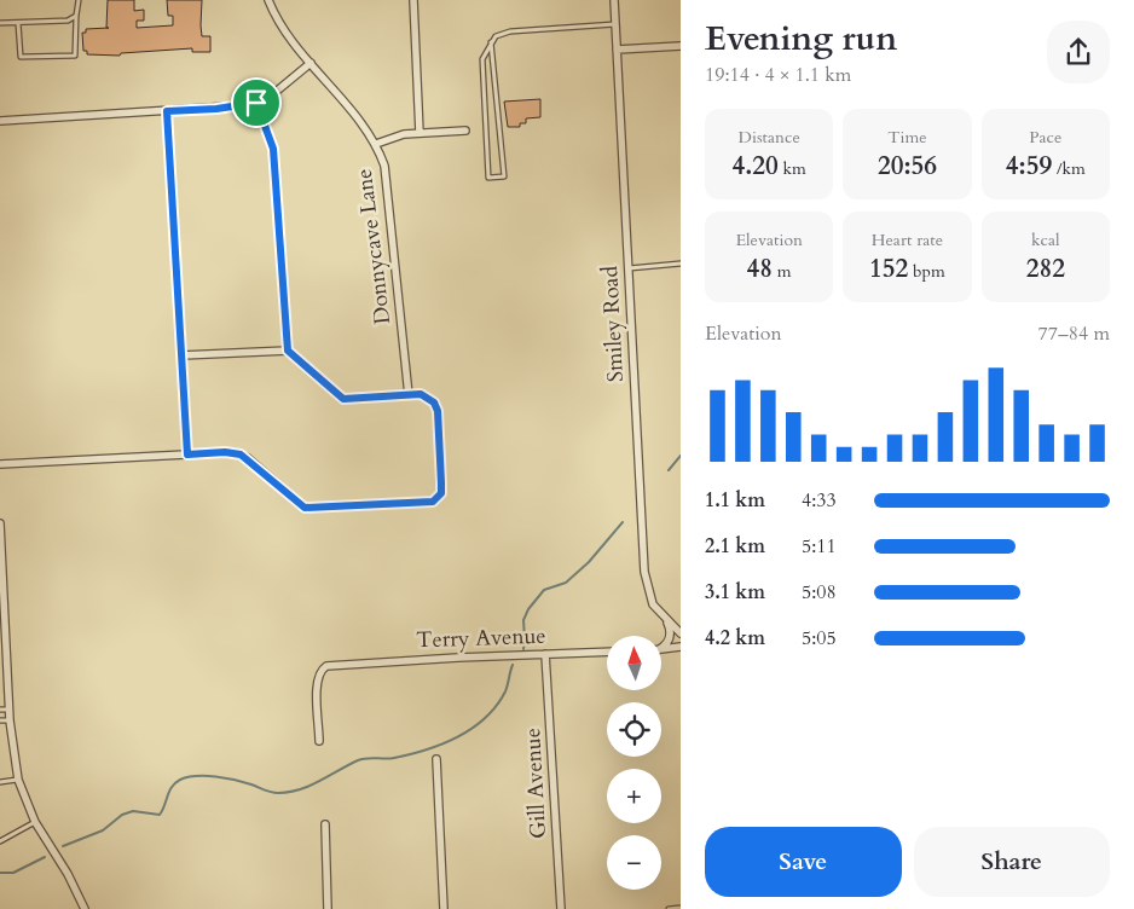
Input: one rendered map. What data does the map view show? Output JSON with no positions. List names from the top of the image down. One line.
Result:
{"streets":{"street":["Donnycave Lane","Smiley Road","Terry Avenue","Gill Avenue"]},"crossings":[["Terry Avenue","Gill Avenue"]],"north":"top","page":{"heading":["Evening run","19:14 · 4 × 1.1 km"],"stats":[["Distance","4.20 km"],["Time","20:56"],["Pace","4:59 /km"],["Elevation","48 m"],["Heart rate","152 bpm"],["kcal","282"]],"chart":["Elevation","77–84 m"],"list":[{"name":"1.1 km","note":"4:33"},{"name":"2.1 km","note":"5:11"},{"name":"3.1 km","note":"5:08"},{"name":"4.2 km","note":"5:05"}],"map_buttons":["+","−"],"buttons":["Save","Share"]}}
